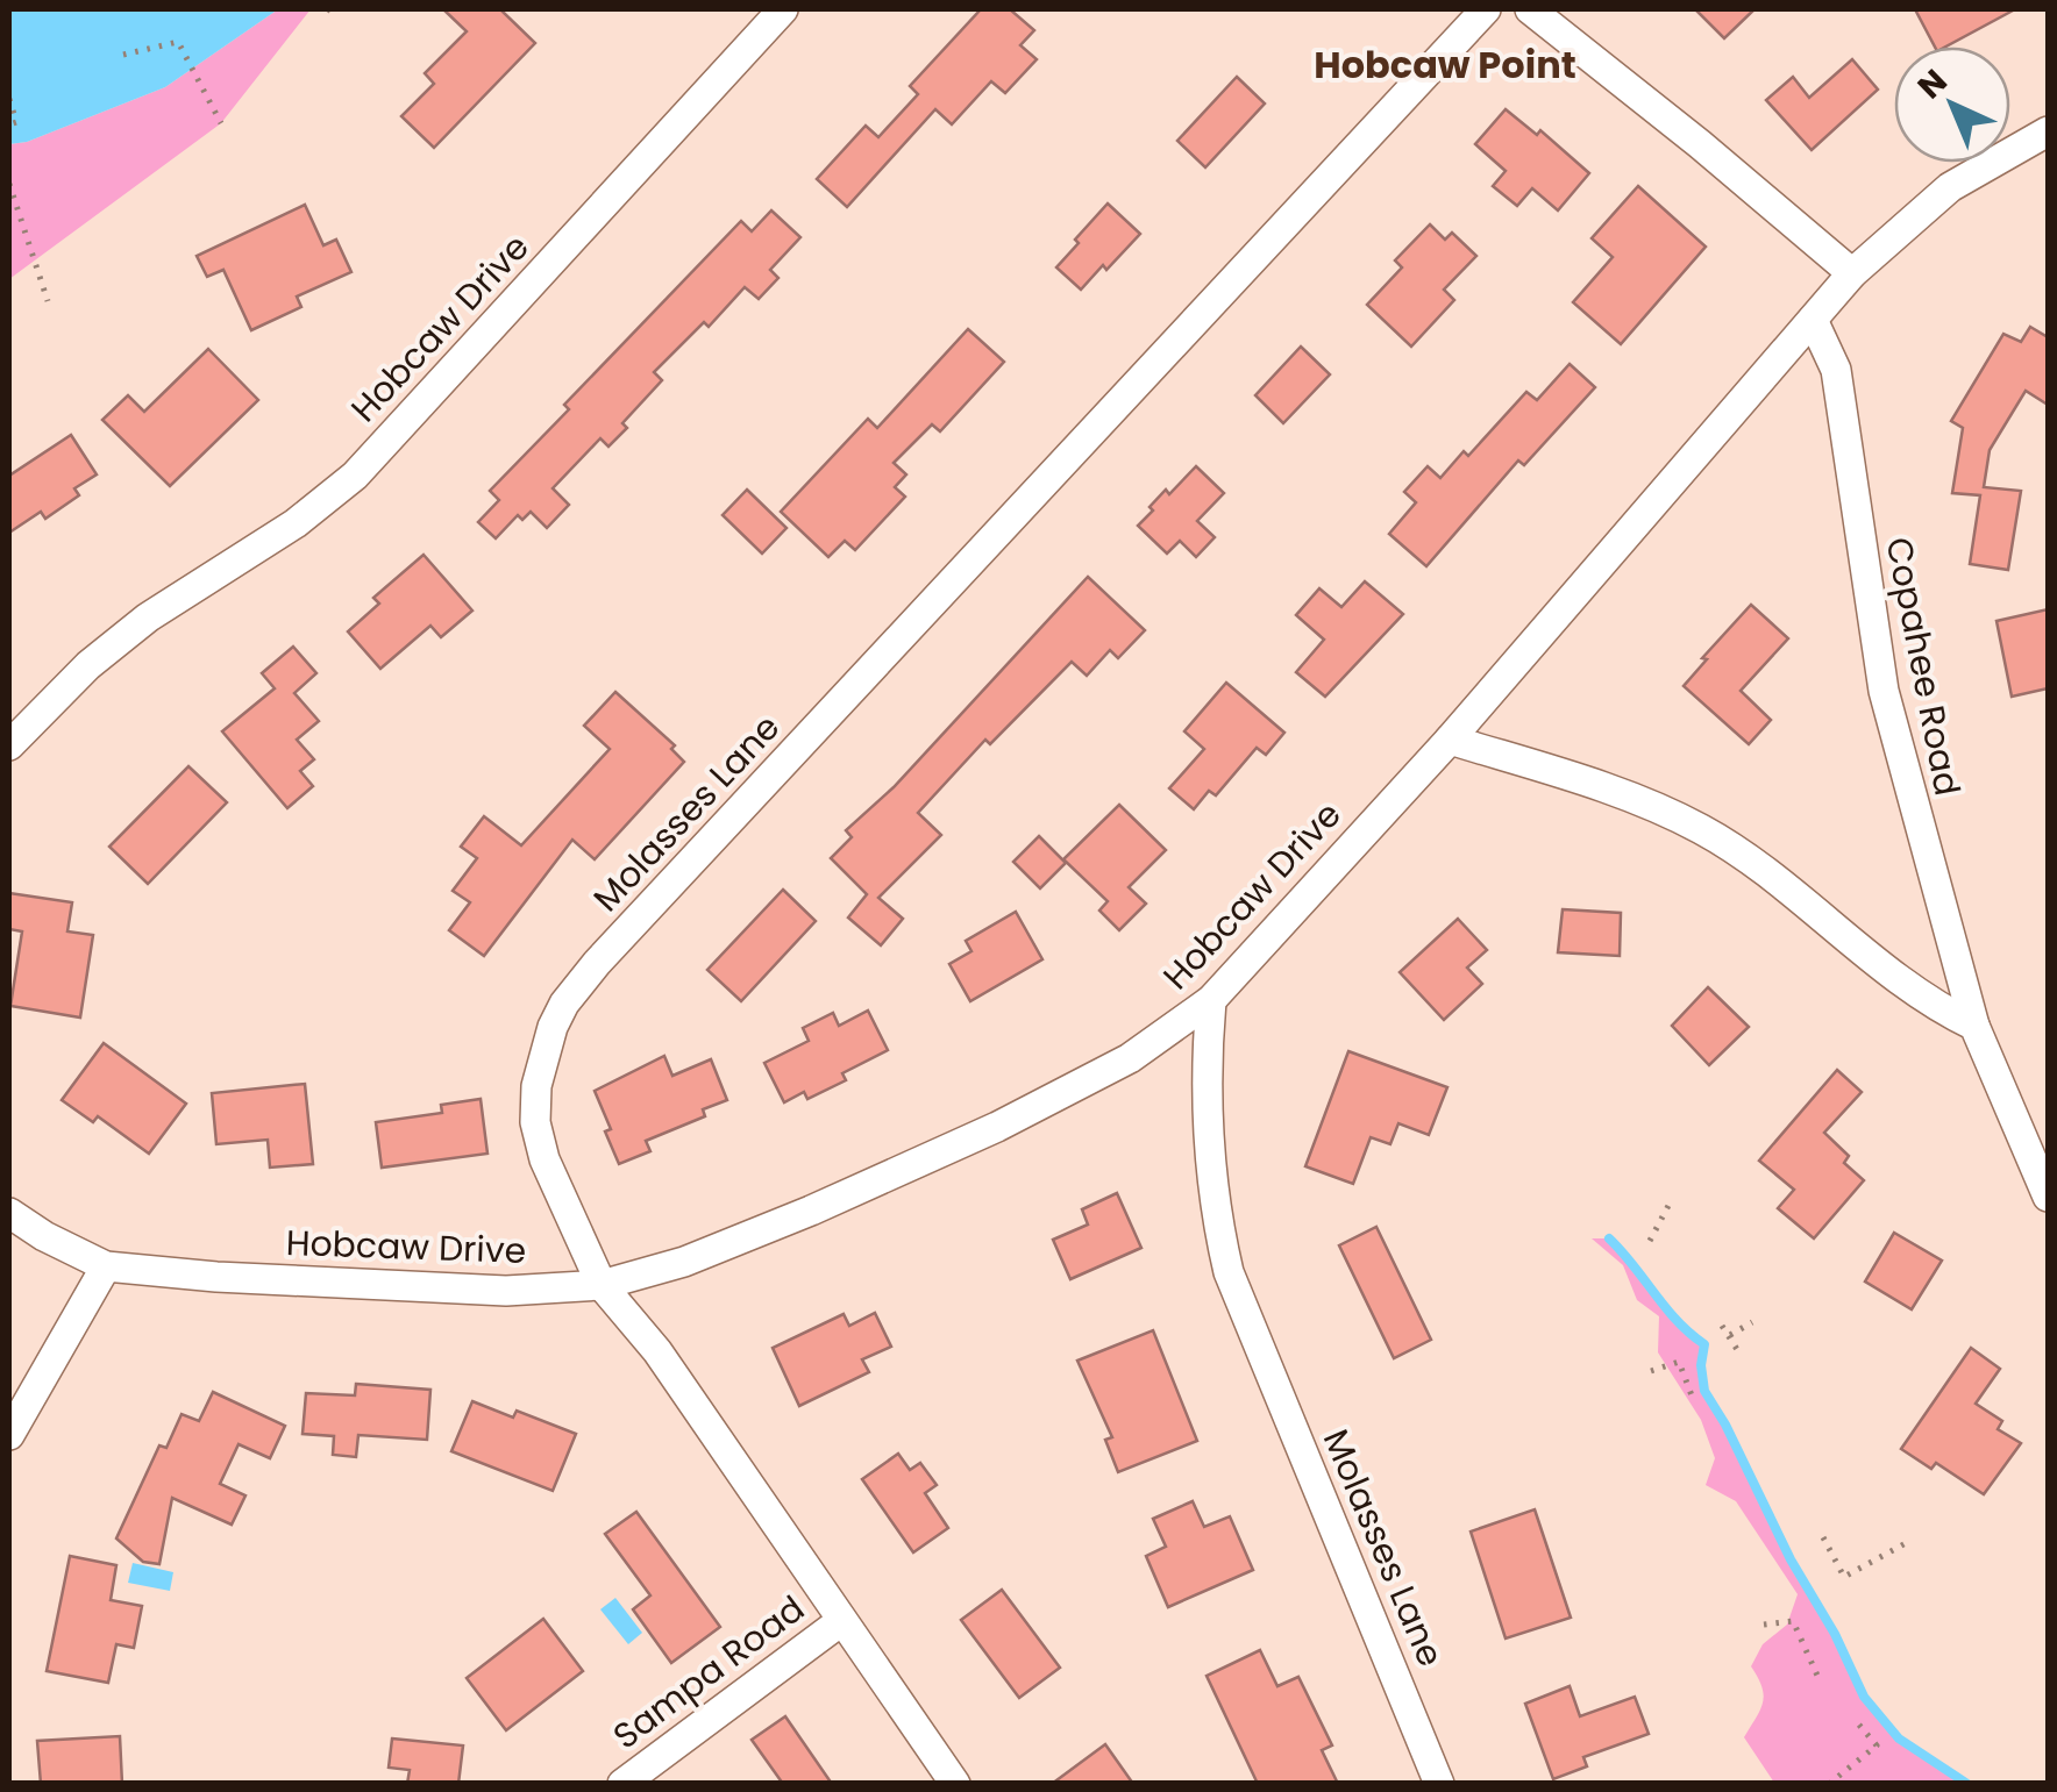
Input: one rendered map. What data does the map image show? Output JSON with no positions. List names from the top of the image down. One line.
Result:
{"streets":{"street":["Hobcaw Drive","Copahee Road","Molasses Lane","Sampa Road"]},"crossings":[["Hobcaw Drive","Copahee Road"],["Hobcaw Drive","Molasses Lane"],["Molasses Lane","Sampa Road"]],"districts":["Hobcaw Point"],"north":"top left"}
